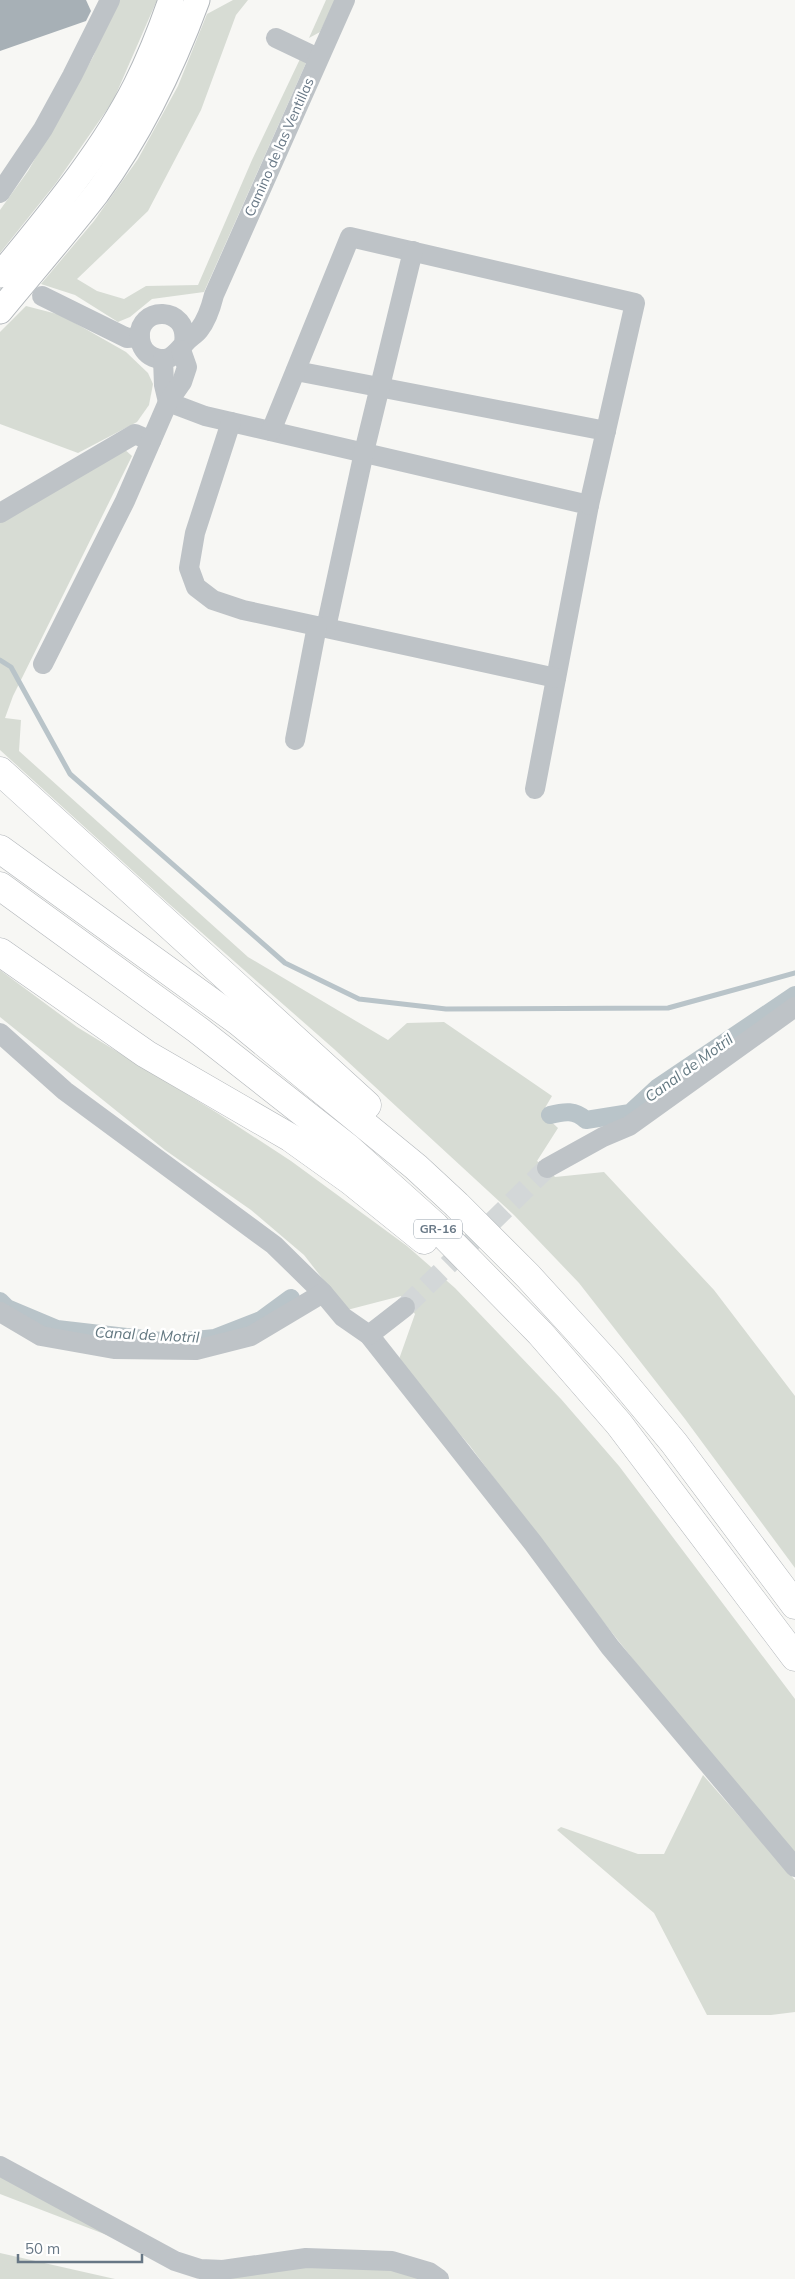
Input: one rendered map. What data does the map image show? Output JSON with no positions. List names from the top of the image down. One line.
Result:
{"streets":{"highway":["GR-16"],"street":["Camino de las Ventillas"]},"water":["Canal de Motril"],"scale_bar":"50 m"}
